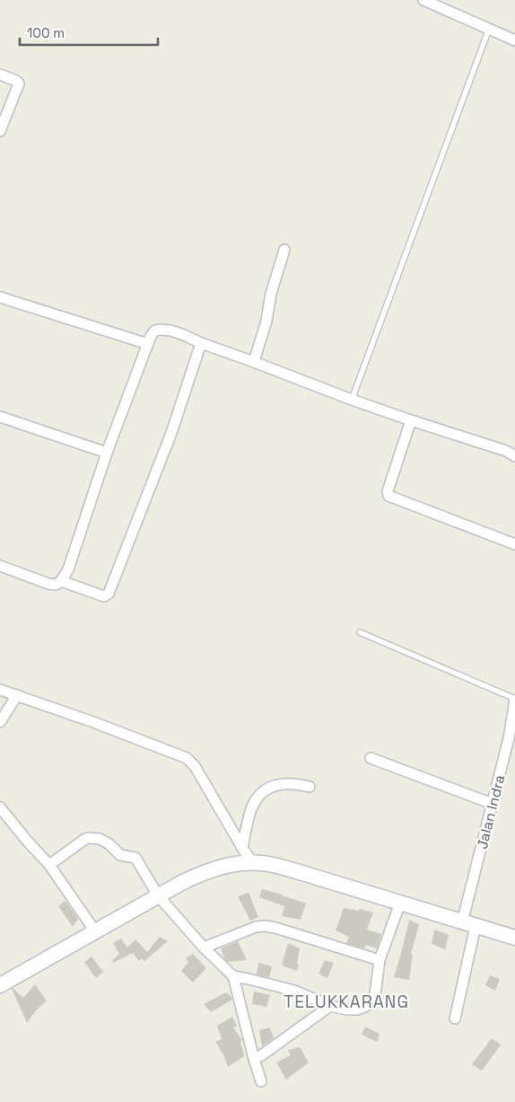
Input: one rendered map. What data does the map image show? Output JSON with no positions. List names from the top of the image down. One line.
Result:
{"streets":{"street":["Jalan Indra"]},"districts":["TELUKKARANG"],"scale_bar":"100 m"}
